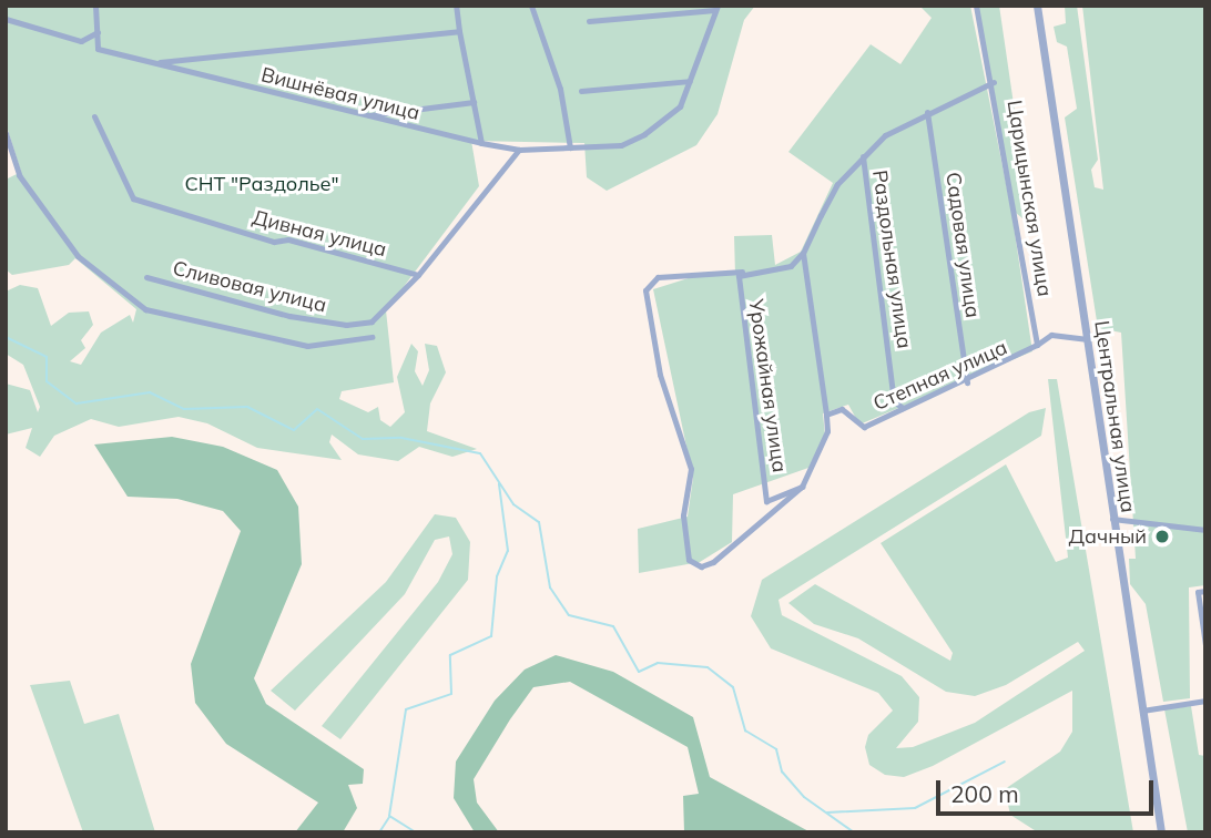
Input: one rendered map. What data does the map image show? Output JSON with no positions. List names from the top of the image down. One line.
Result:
{"streets":{"street":["Вишнёвая улица","Царицынская улица","Дивная улица","Садовая улица","Раздольная улица","Сливовая улица","Степная улица","Урожайная улица","Центральная улица"]},"crossings":[["Царицынская улица","Степная улица"],["Дивная улица","Сливовая улица"],["Садовая улица","Степная улица"],["Раздольная улица","Степная улица"],["Степная улица","Урожайная улица"]],"parks":["СНТ \"Раздолье\""],"places":["Дачный"],"scale_bar":"200 m"}
